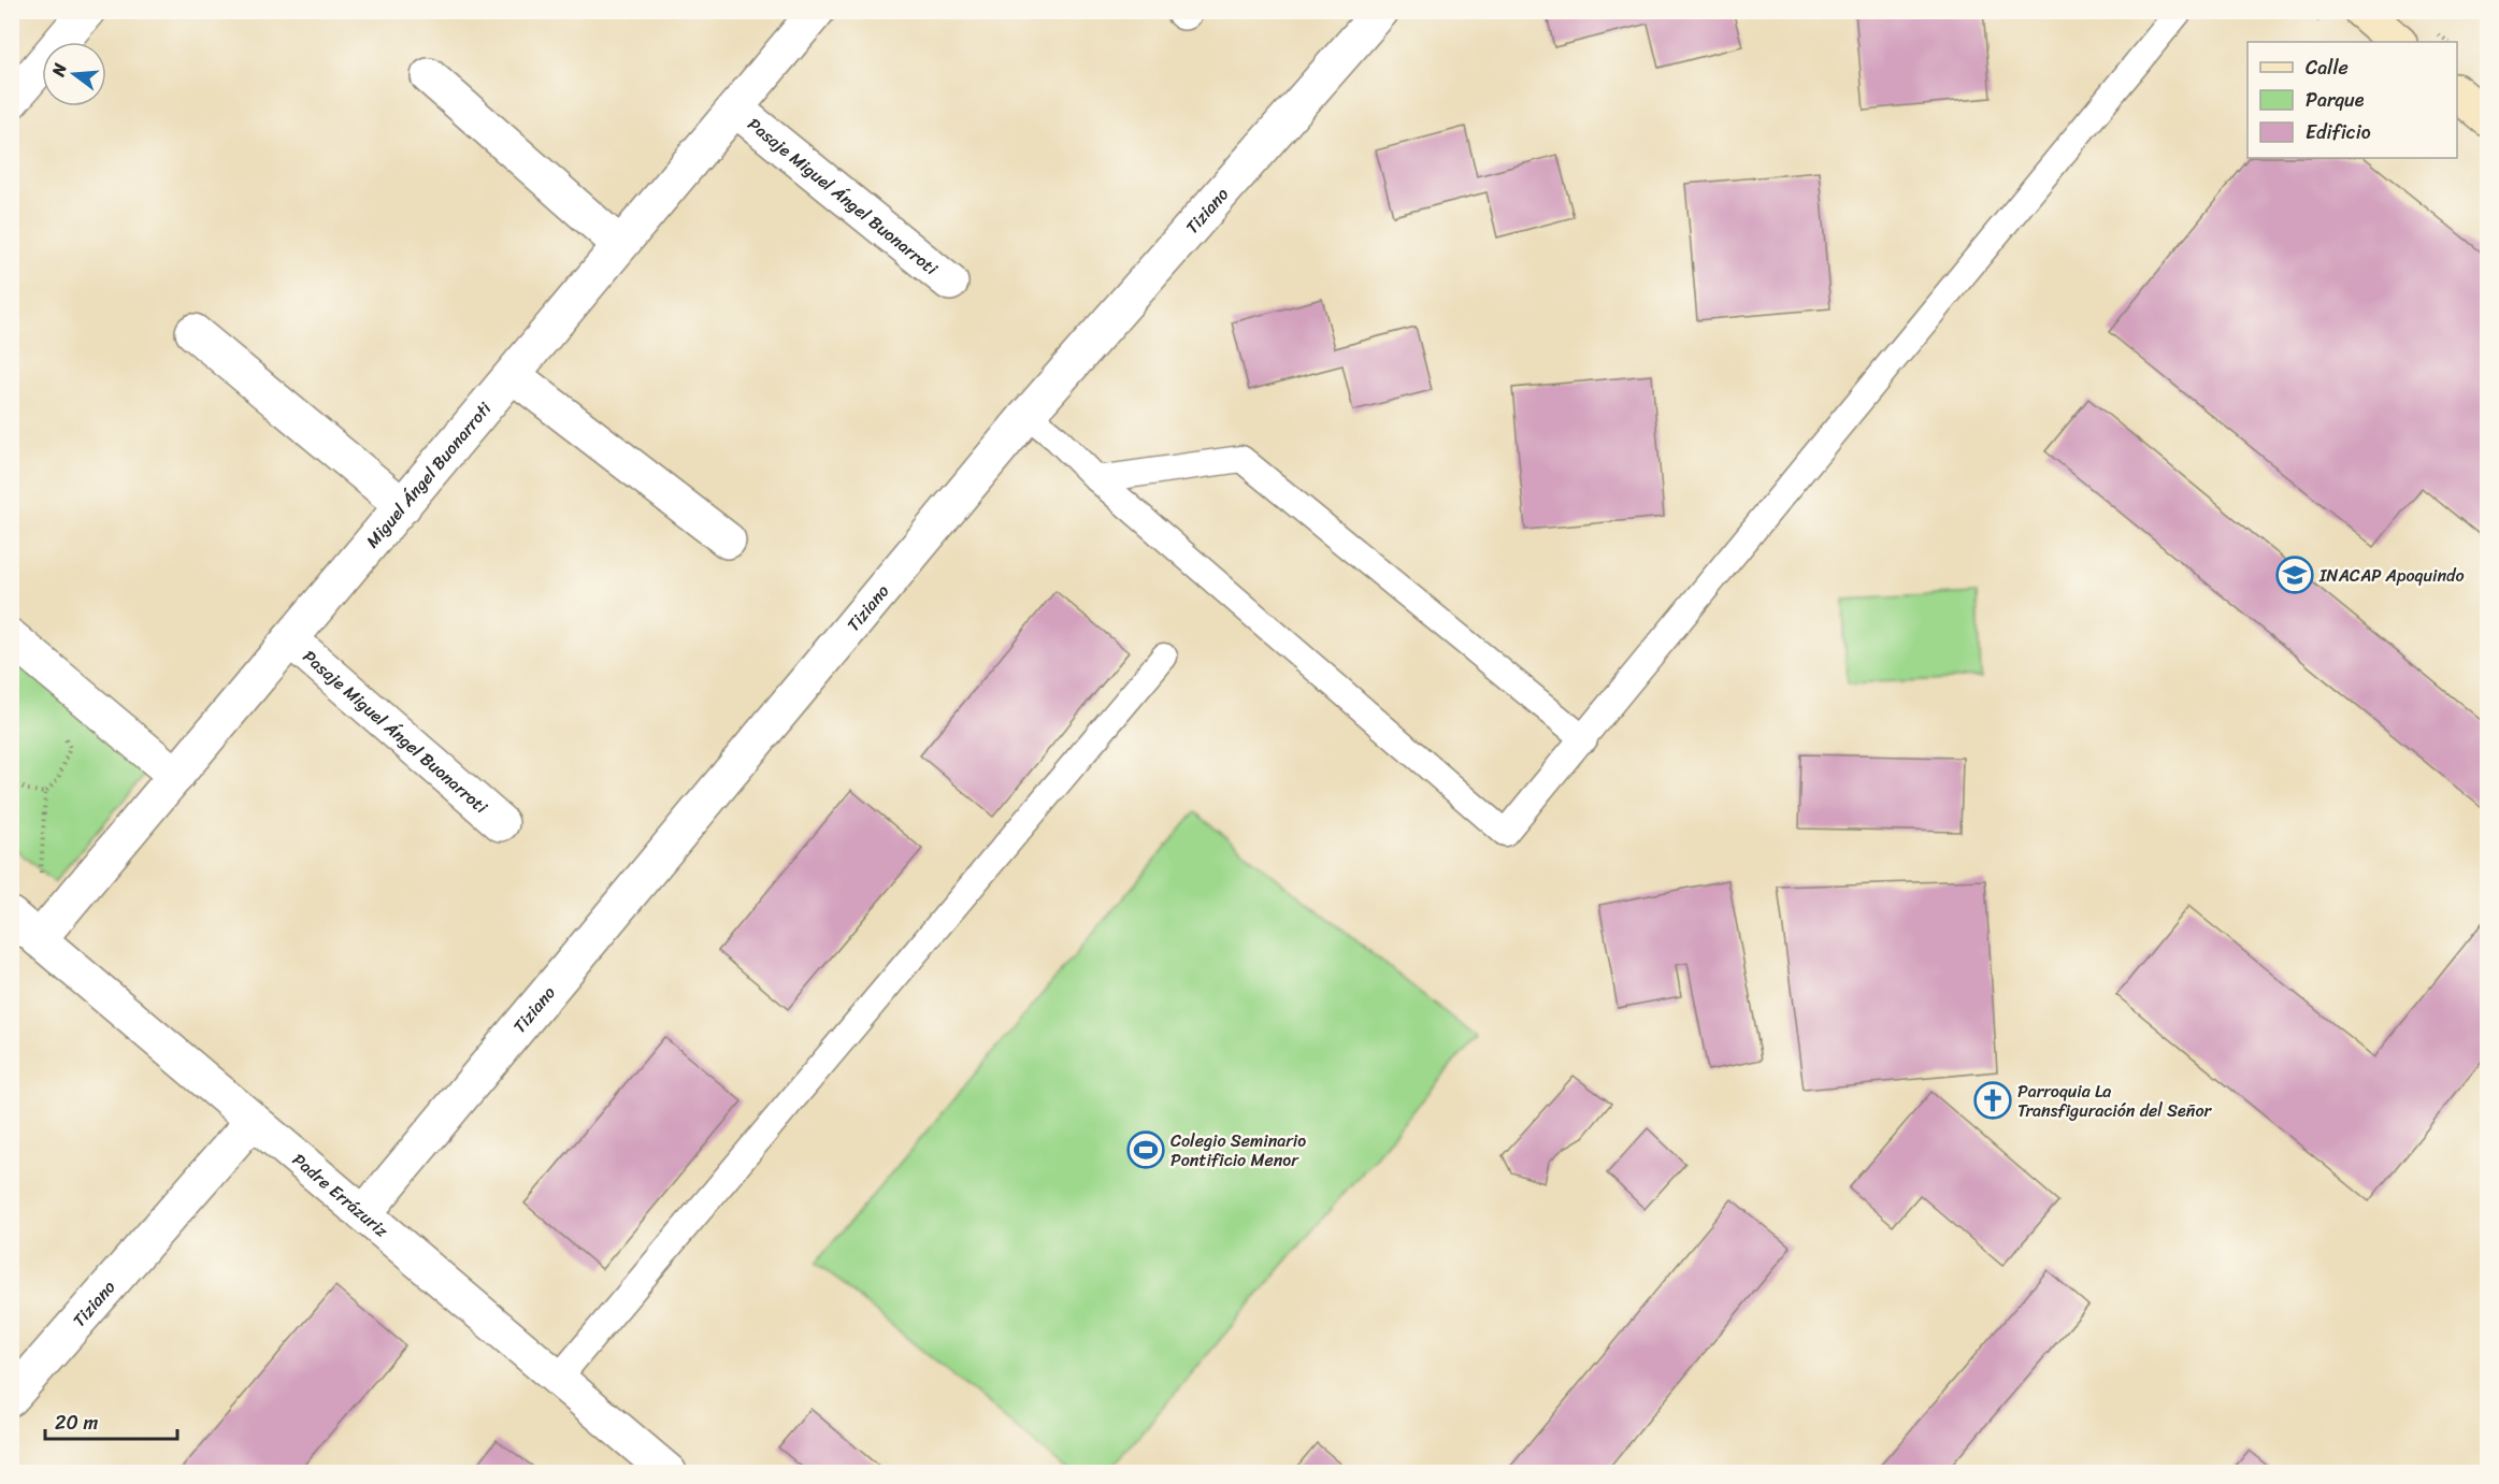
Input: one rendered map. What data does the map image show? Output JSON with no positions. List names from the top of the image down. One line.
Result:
{"streets":{"street":["Pasaje Miguel Ángel Buonarroti","Tiziano","Miguel Ángel Buonarroti","Padre Errázuriz"]},"crossings":[["Pasaje Miguel Ángel Buonarroti","Miguel Ángel Buonarroti"],["Tiziano","Padre Errázuriz"],["Miguel Ángel Buonarroti","Padre Errázuriz"]],"places":{"school or university":["INACAP Apoquindo"],"church":["Parroquia La Transfiguración del Señor"],"sports":["Colegio Seminario Pontificio Menor"]},"legend":["Calle","Parque","Edificio"],"scale_bar":"20 m","north":"left"}
